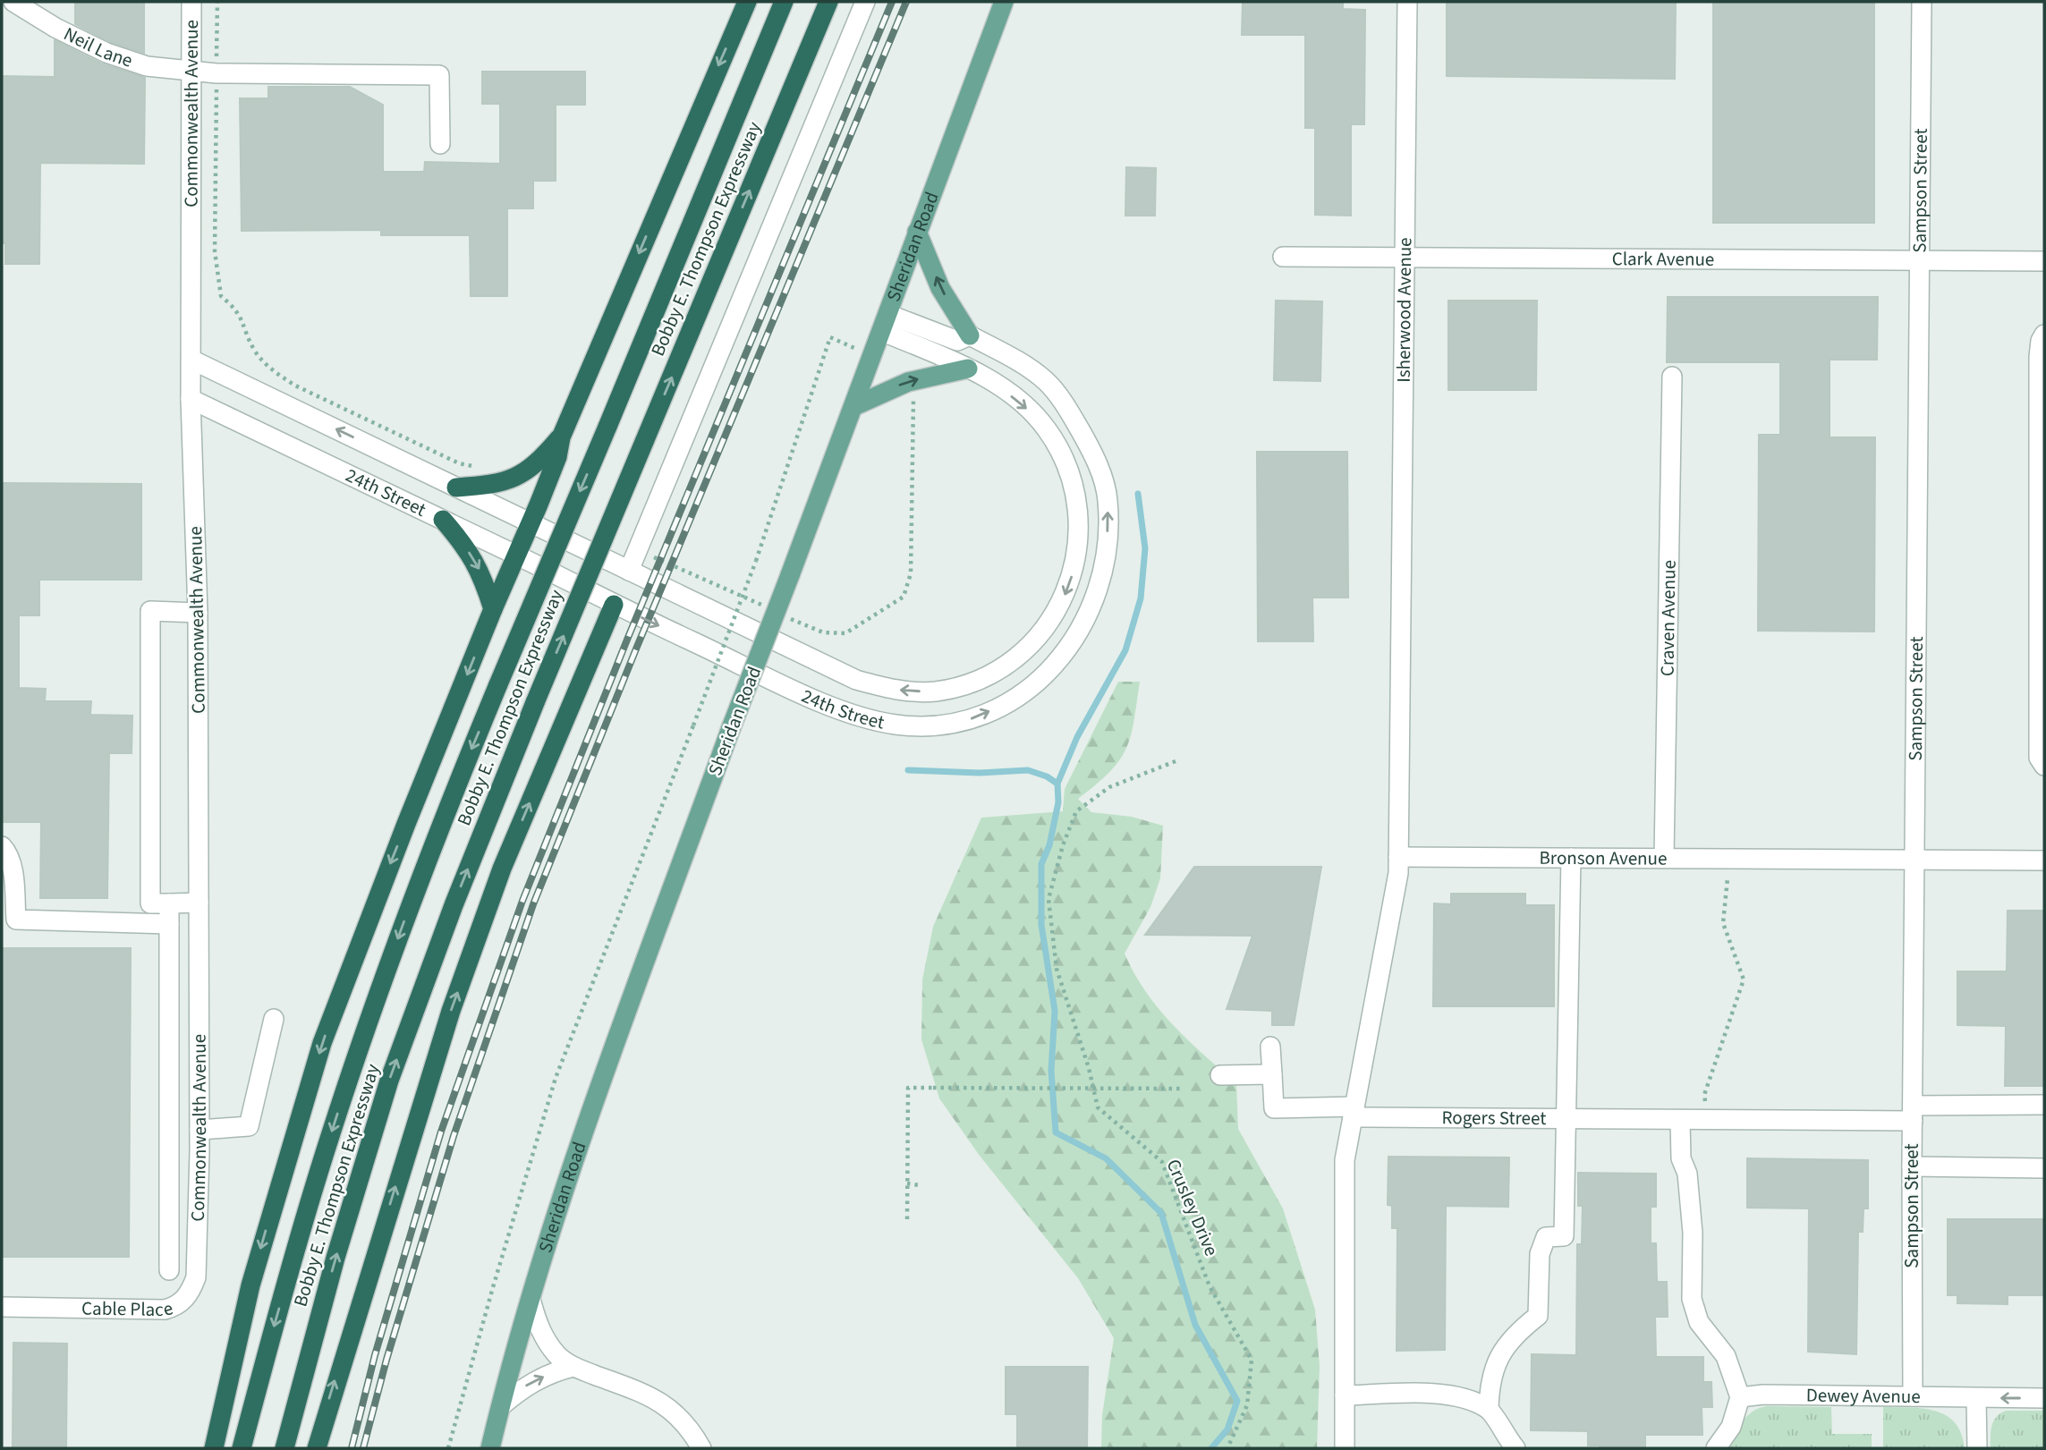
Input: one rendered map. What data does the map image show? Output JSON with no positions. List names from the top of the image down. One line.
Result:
{"streets":{"highway":["Bobby E. Thompson Expressway"],"main road":["Sheridan Road"],"street":["Neil Lane","Commonwealth Avenue","Sampson Street","Clark Avenue","Isherwood Avenue","24th Street","Craven Avenue","Bronson Avenue","Rogers Street","Cable Place","Dewey Avenue"],"path":["Crusley Drive"]},"crossings":[["Neil Lane","Commonwealth Avenue"],["Commonwealth Avenue","24th Street"],["Commonwealth Avenue","Cable Place"],["Sampson Street","Clark Avenue"],["Sampson Street","Bronson Avenue"],["Sampson Street","Rogers Street"],["Sampson Street","Dewey Avenue"],["Sheridan Road","24th Street"],["Clark Avenue","Isherwood Avenue"],["Isherwood Avenue","Bronson Avenue"],["Craven Avenue","Bronson Avenue"]]}
